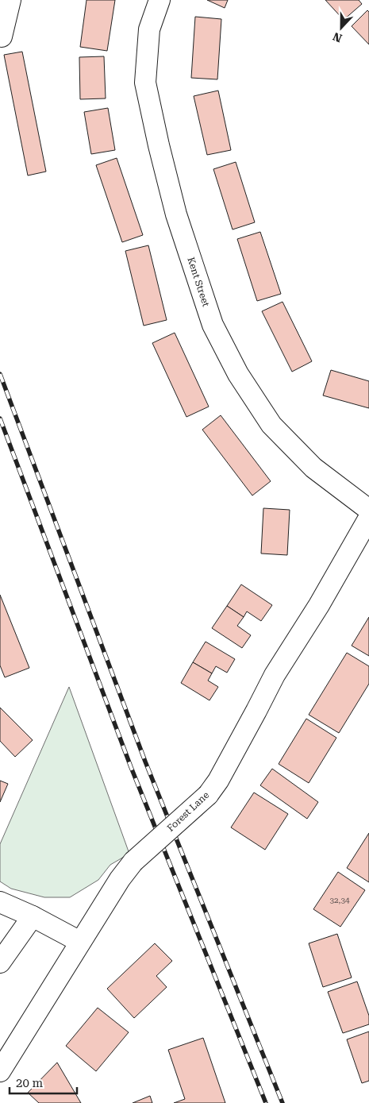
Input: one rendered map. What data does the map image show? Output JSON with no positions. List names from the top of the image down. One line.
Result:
{"streets":{"street":["Kent Street","Forest Lane"]},"house_numbers":["32,34"],"scale_bar":"20 m","north":"bottom"}
